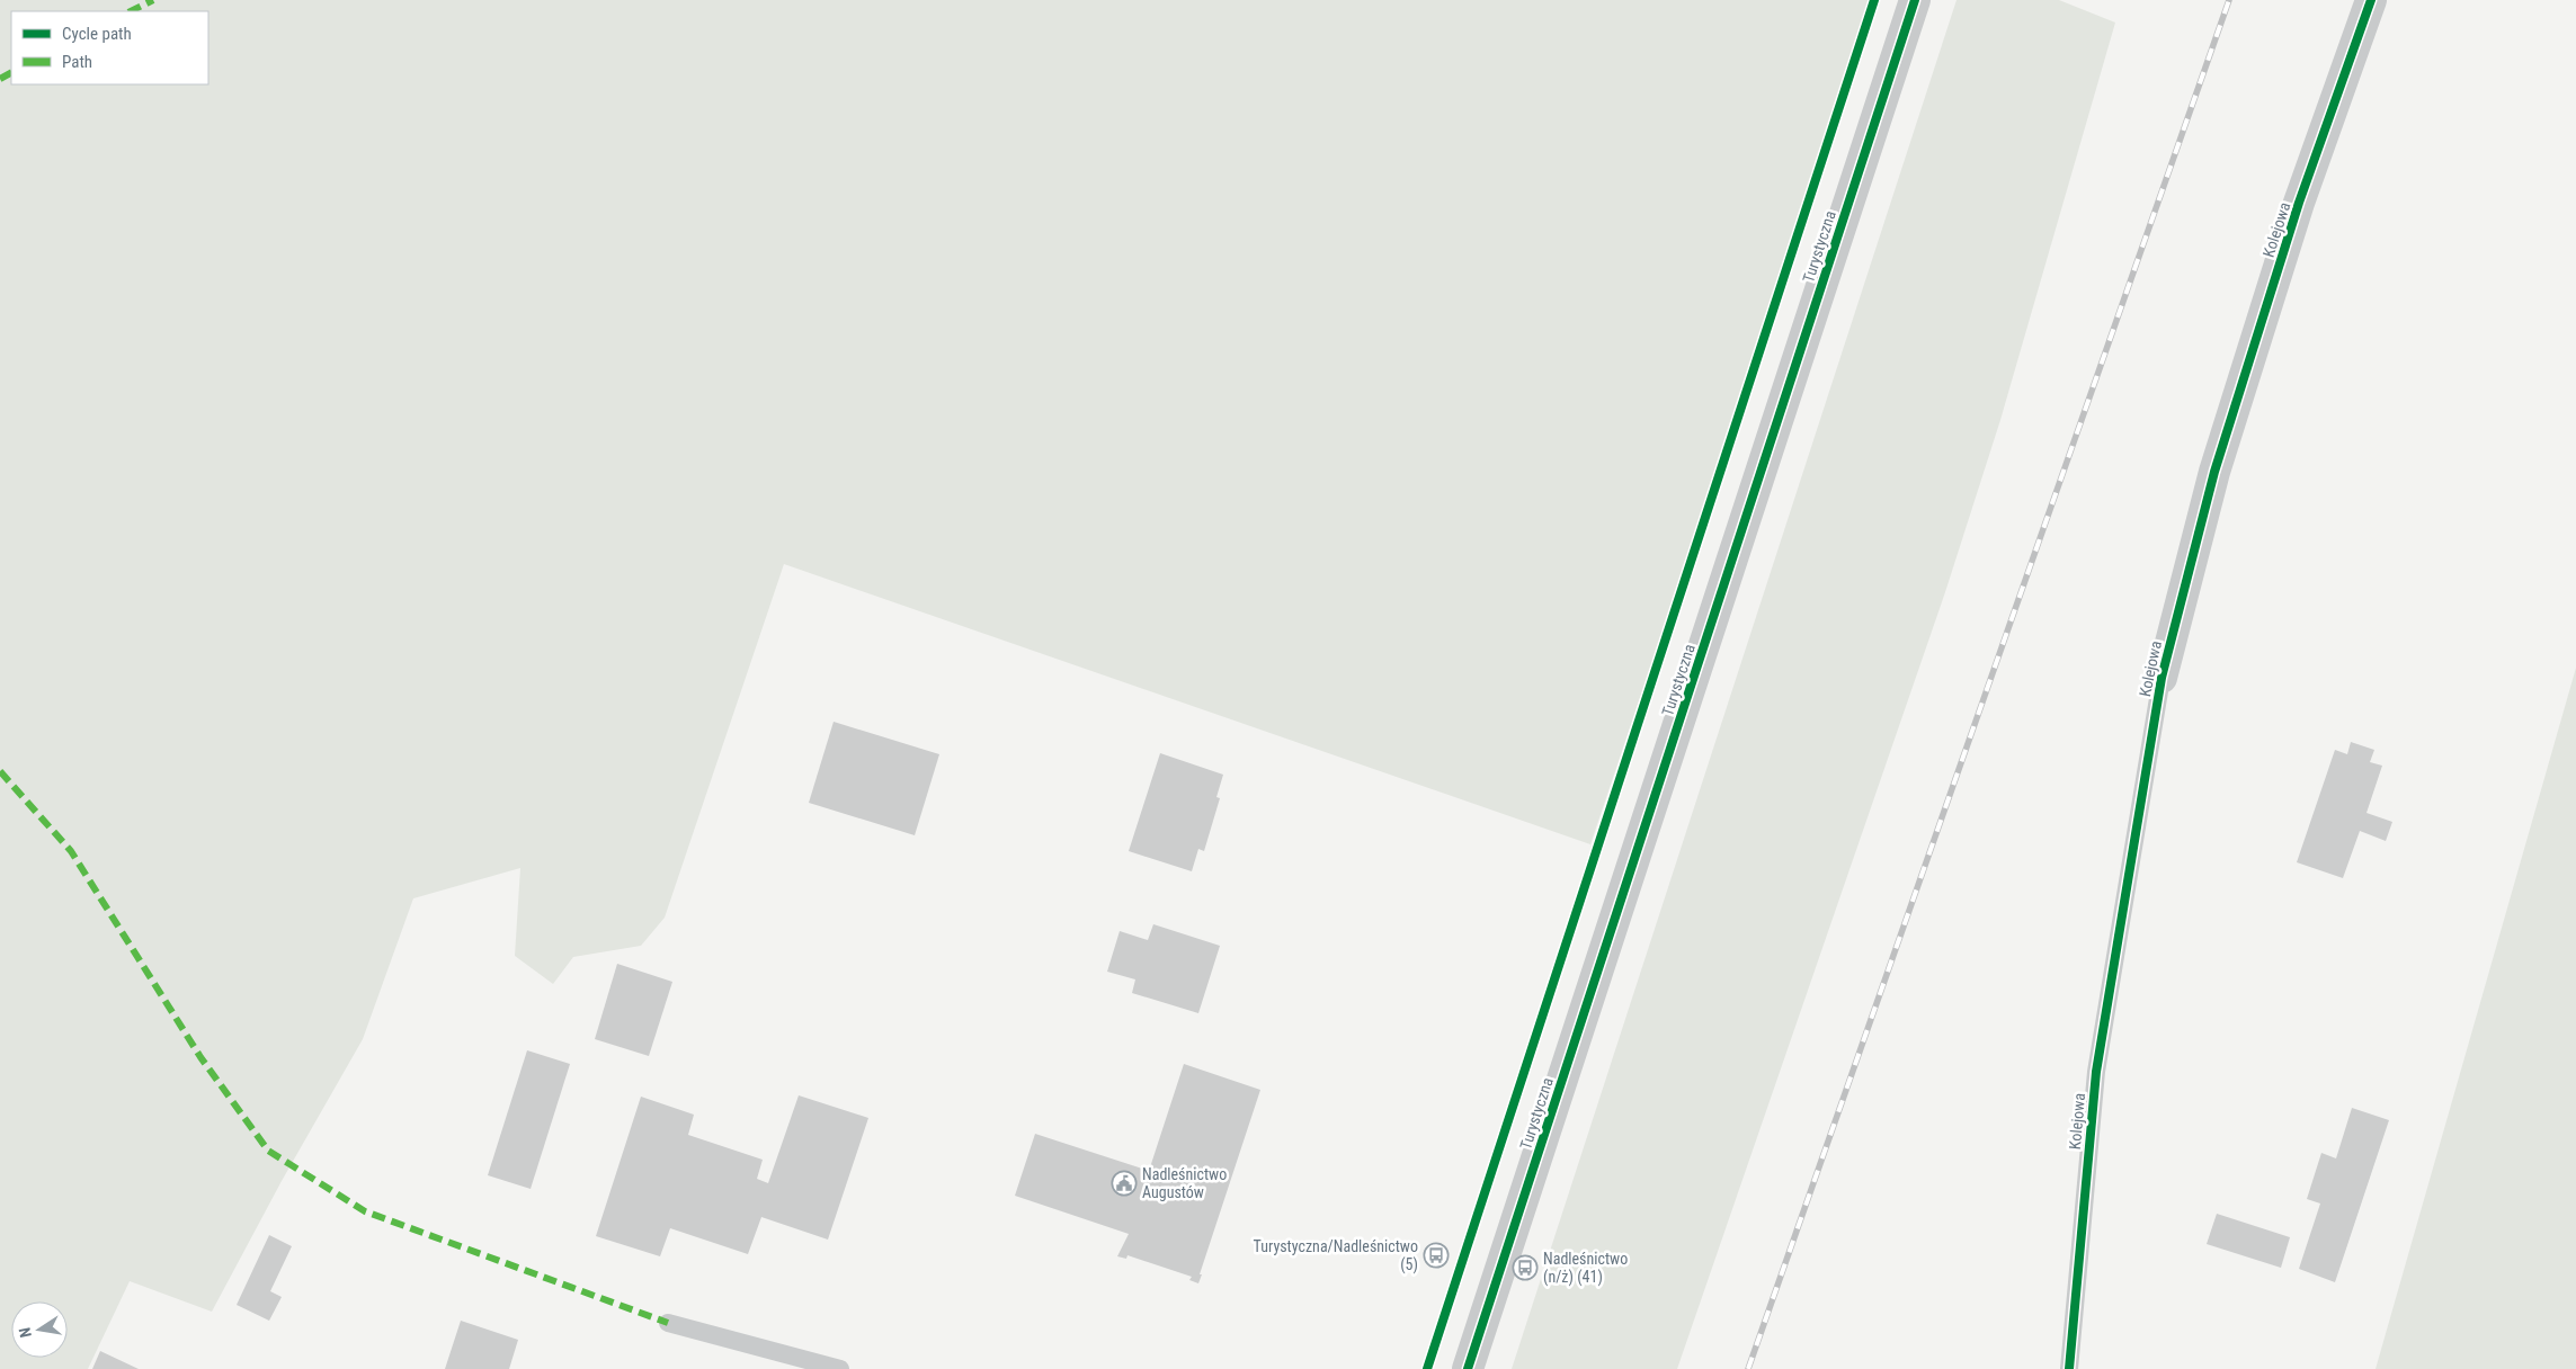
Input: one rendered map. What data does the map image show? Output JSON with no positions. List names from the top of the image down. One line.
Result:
{"streets":{"street":["Kolejowa","Turystyczna"]},"places":{"public building":["Nadleśnictwo Augustów"],"bus stop":["Turystyczna/Nadleśnictwo (5)","Nadleśnictwo (n/ż) (41)"]},"legend":["Cycle path","Path"],"north":"left"}
